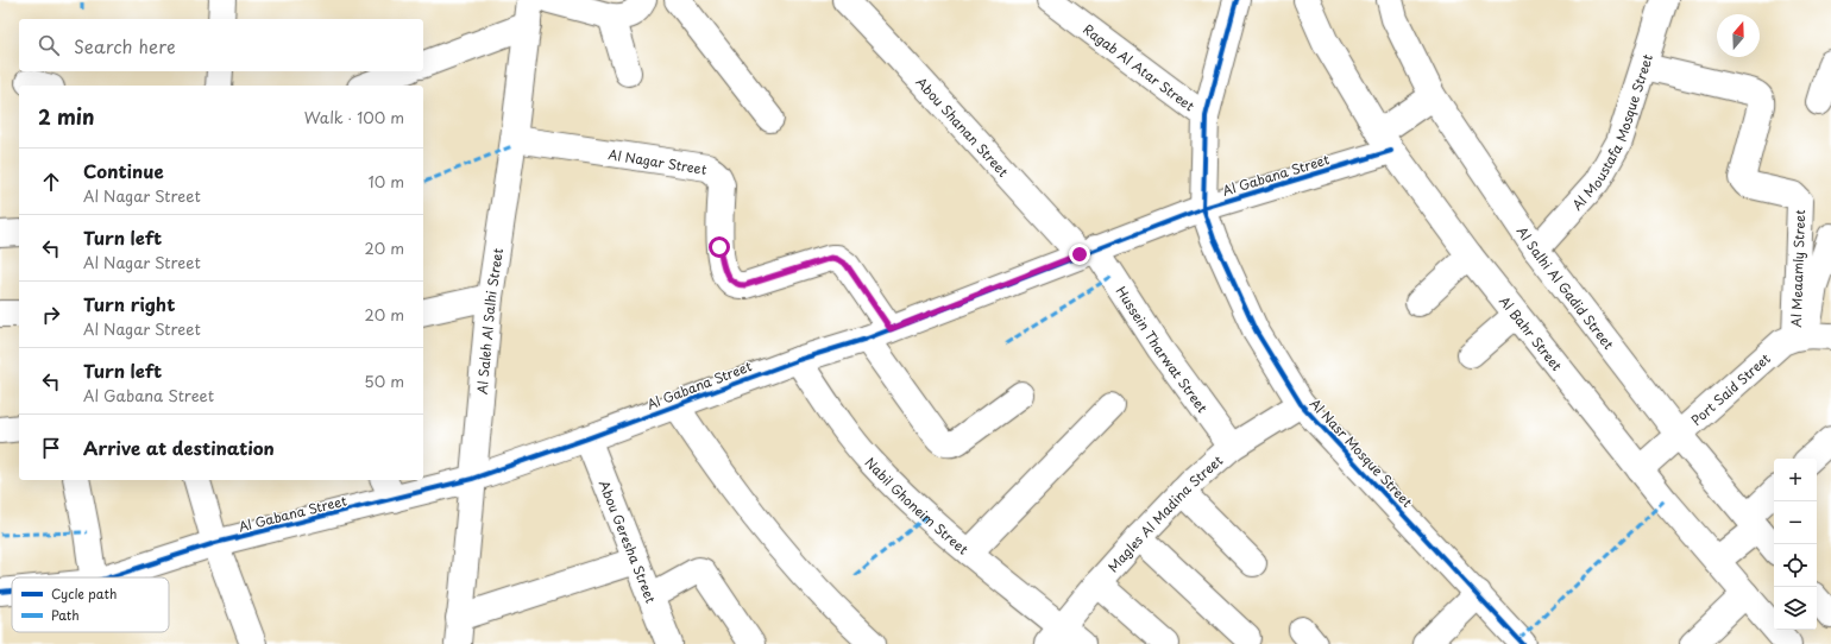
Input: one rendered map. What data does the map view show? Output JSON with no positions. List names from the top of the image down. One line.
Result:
{"streets":{"street":["Ragab Al Atar Street","Abou Shanan Street","Al Moustafa Mosque Street","Al Nagar Street","Al Gabana Street","Al Meaamly Street","Al Salhi Al Gadid Street","Al Saleh Al Salhi Street","Al Bahr Street","Hussein Tharwat Street","Port Said Street","Al Nasr Mosque Street","Nabil Ghoneim Street","Magles Al Madina Street","Abou Geresha Street"]},"crossings":[["Ragab Al Atar Street","Al Nasr Mosque Street"],["Abou Shanan Street","Al Gabana Street"],["Abou Shanan Street","Hussein Tharwat Street"],["Al Moustafa Mosque Street","Al Meaamly Street"],["Al Moustafa Mosque Street","Al Salhi Al Gadid Street"],["Al Nagar Street","Al Gabana Street"],["Al Nagar Street","Al Saleh Al Salhi Street"],["Al Gabana Street","Al Salhi Al Gadid Street"],["Al Gabana Street","Al Saleh Al Salhi Street"],["Al Gabana Street","Al Bahr Street"],["Al Gabana Street","Hussein Tharwat Street"],["Al Gabana Street","Al Nasr Mosque Street"],["Al Gabana Street","Nabil Ghoneim Street"],["Al Gabana Street","Abou Geresha Street"],["Al Meaamly Street","Port Said Street"],["Al Salhi Al Gadid Street","Port Said Street"],["Al Bahr Street","Port Said Street"],["Hussein Tharwat Street","Magles Al Madina Street"],["Al Nasr Mosque Street","Magles Al Madina Street"],["Nabil Ghoneim Street","Magles Al Madina Street"]],"legend":["Cycle path","Path"],"north":"top","page":{"search":"Search here","heading":["2 min","Walk · 100 m"],"list":[["Continue","Al Nagar Street","10 m"],["Turn left","Al Nagar Street","20 m"],["Turn right","Al Nagar Street","20 m"],["Turn left","Al Gabana Street","50 m"],"Arrive at destination"],"map_buttons":["+","−"]}}
